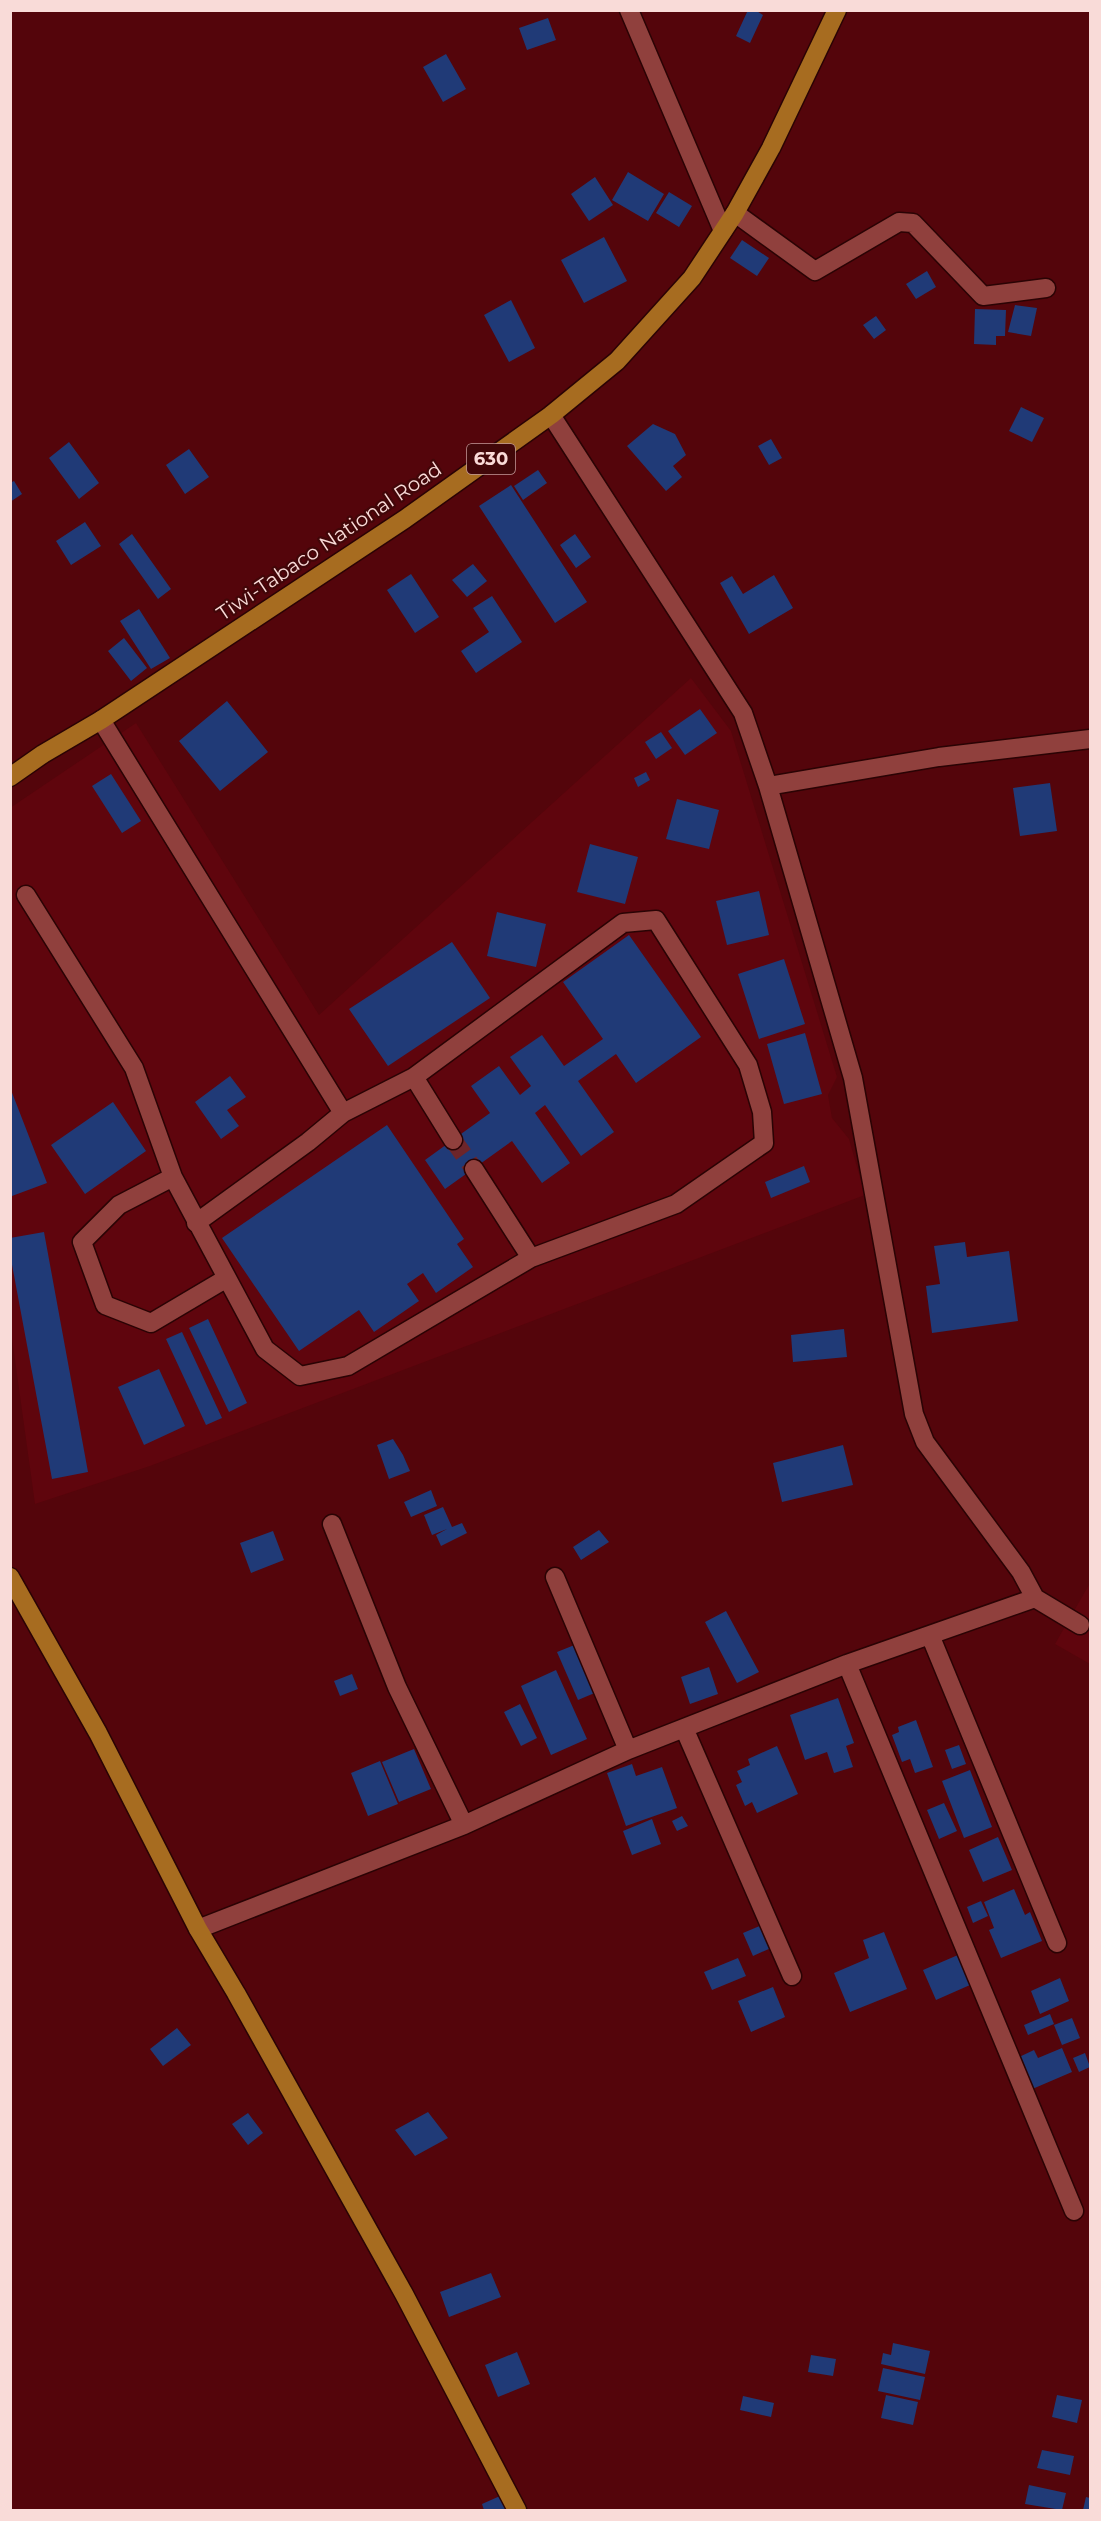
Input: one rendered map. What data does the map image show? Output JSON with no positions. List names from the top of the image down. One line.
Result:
{"streets":{"main road":["630","Tiwi-Tabaco National Road"]}}
